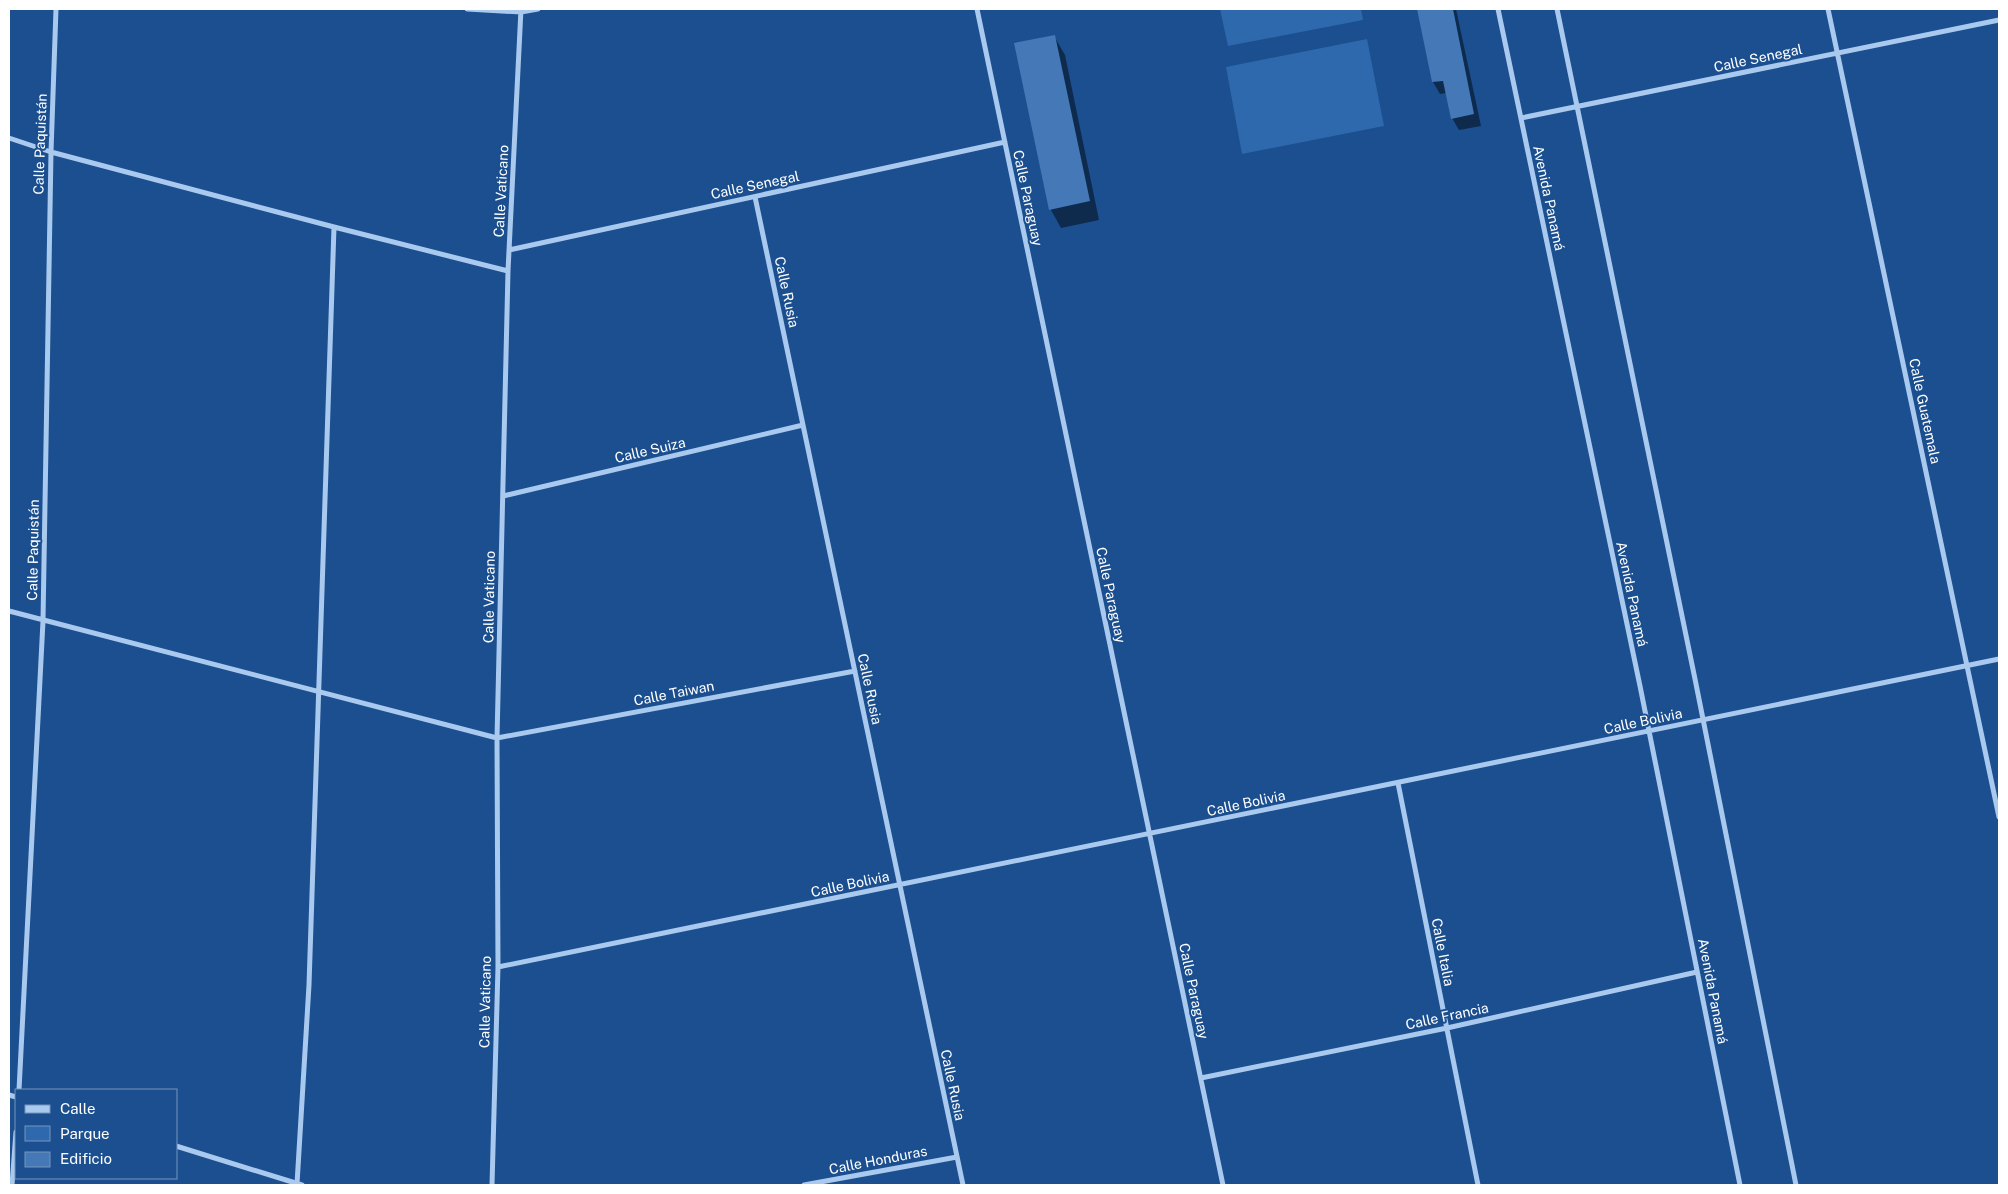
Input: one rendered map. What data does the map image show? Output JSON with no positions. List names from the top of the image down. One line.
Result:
{"streets":{"street":["Calle Senegal","Calle Paquistán","Calle Vaticano","Calle Paraguay","Avenida Panamá","Calle Rusia","Calle Guatemala","Calle Suiza","Calle Taiwan","Calle Bolivia","Calle Italia","Calle Francia","Calle Honduras"]},"crossings":[["Calle Senegal","Calle Vaticano"],["Calle Senegal","Calle Paraguay"],["Calle Senegal","Avenida Panamá"],["Calle Senegal","Calle Rusia"],["Calle Senegal","Calle Guatemala"],["Calle Vaticano","Calle Suiza"],["Calle Vaticano","Calle Taiwan"],["Calle Vaticano","Calle Bolivia"],["Calle Paraguay","Calle Bolivia"],["Calle Paraguay","Calle Francia"],["Avenida Panamá","Calle Bolivia"],["Avenida Panamá","Calle Francia"],["Calle Rusia","Calle Suiza"],["Calle Rusia","Calle Taiwan"],["Calle Rusia","Calle Bolivia"],["Calle Rusia","Calle Honduras"],["Calle Guatemala","Calle Bolivia"],["Calle Bolivia","Calle Italia"],["Calle Italia","Calle Francia"]],"legend":["Calle","Parque","Edificio"]}
